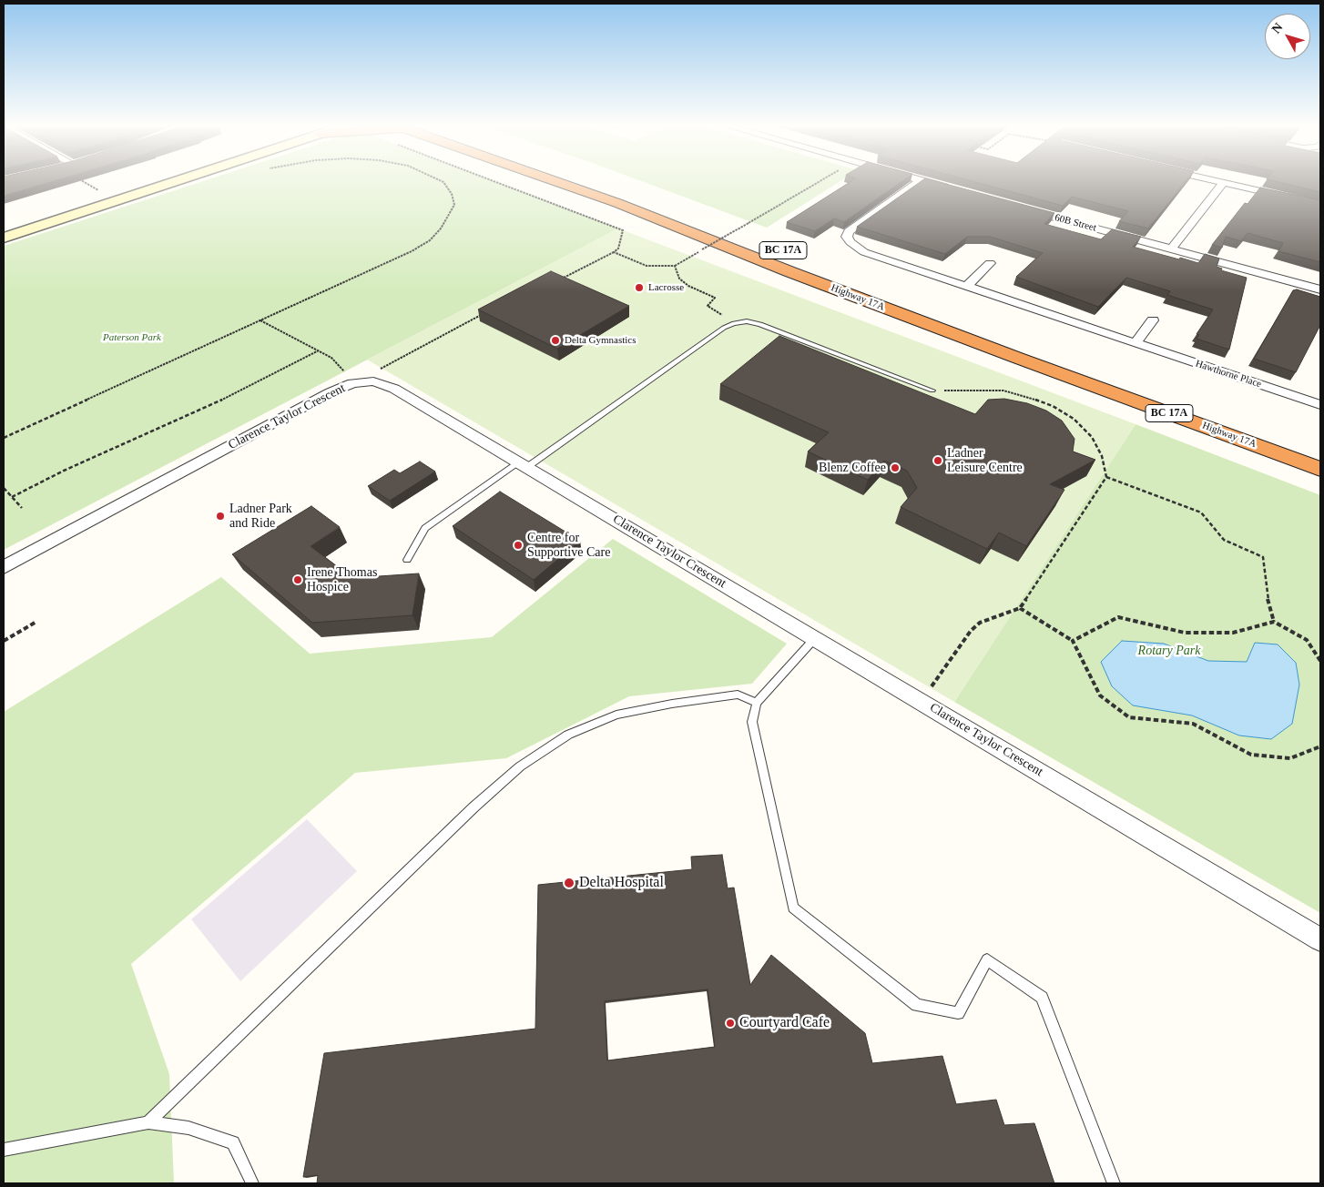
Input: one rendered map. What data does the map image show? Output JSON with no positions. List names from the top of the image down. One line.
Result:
{"streets":{"highway":["BC 17A","Highway 17A"],"street":["60B Street","Hawthorne Place","Clarence Taylor Crescent"]},"parks":["Paterson Park","Rotary Park"],"places":["Lacrosse","Delta Gymnastics","Ladner Leisure Centre","Blenz Coffee","Ladner Park and Ride","Centre for Supportive Care","Irene Thomas Hospice","Delta Hospital","Courtyard Cafe"],"north":"top left"}
